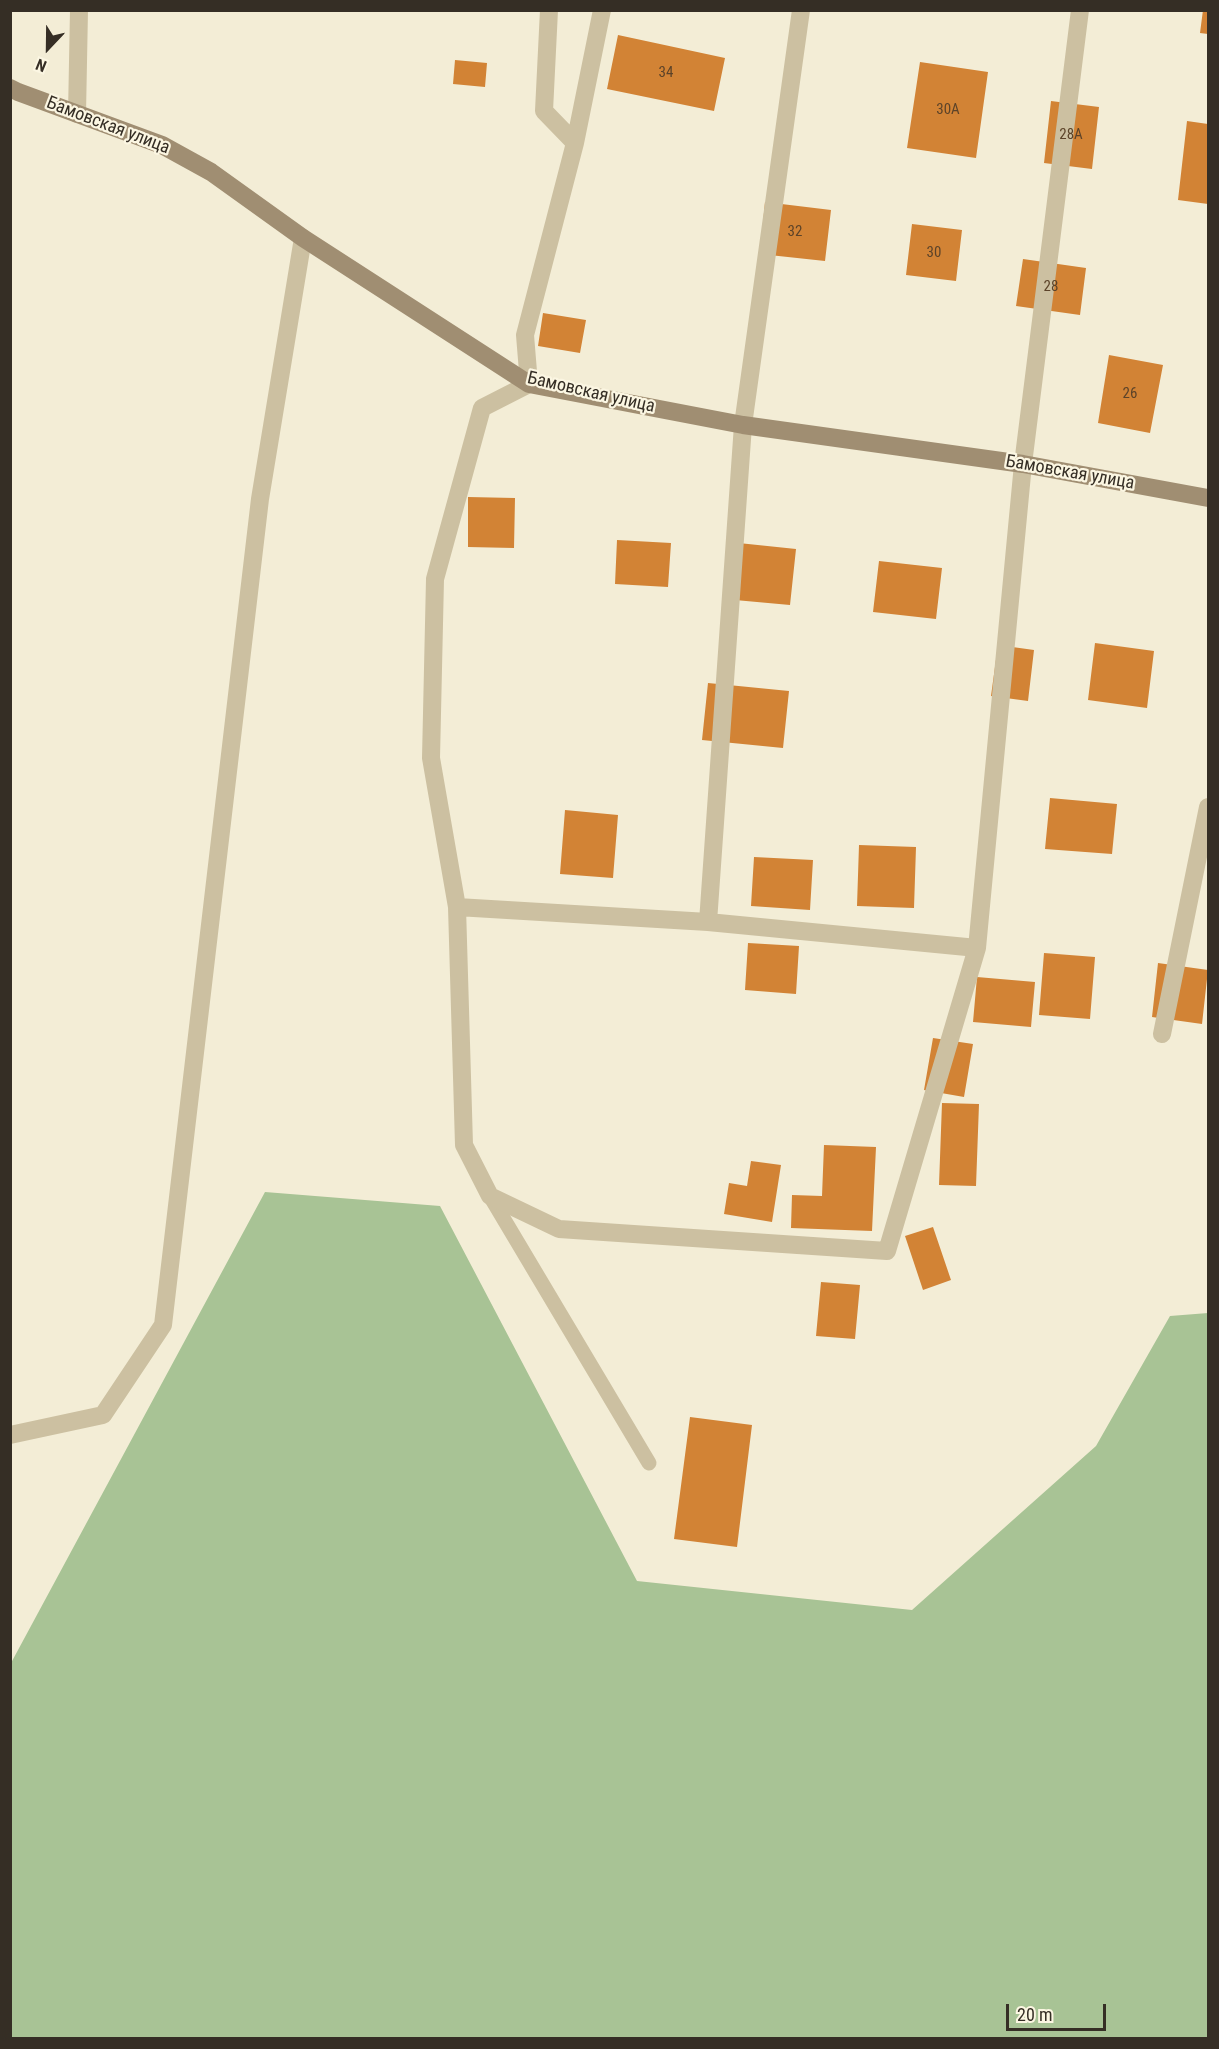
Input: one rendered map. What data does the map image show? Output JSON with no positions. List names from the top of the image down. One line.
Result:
{"streets":{"street":["Бамовская улица"]},"house_numbers":["34","30А","28А","32","30","28","26"],"scale_bar":"20 m","north":"bottom"}
